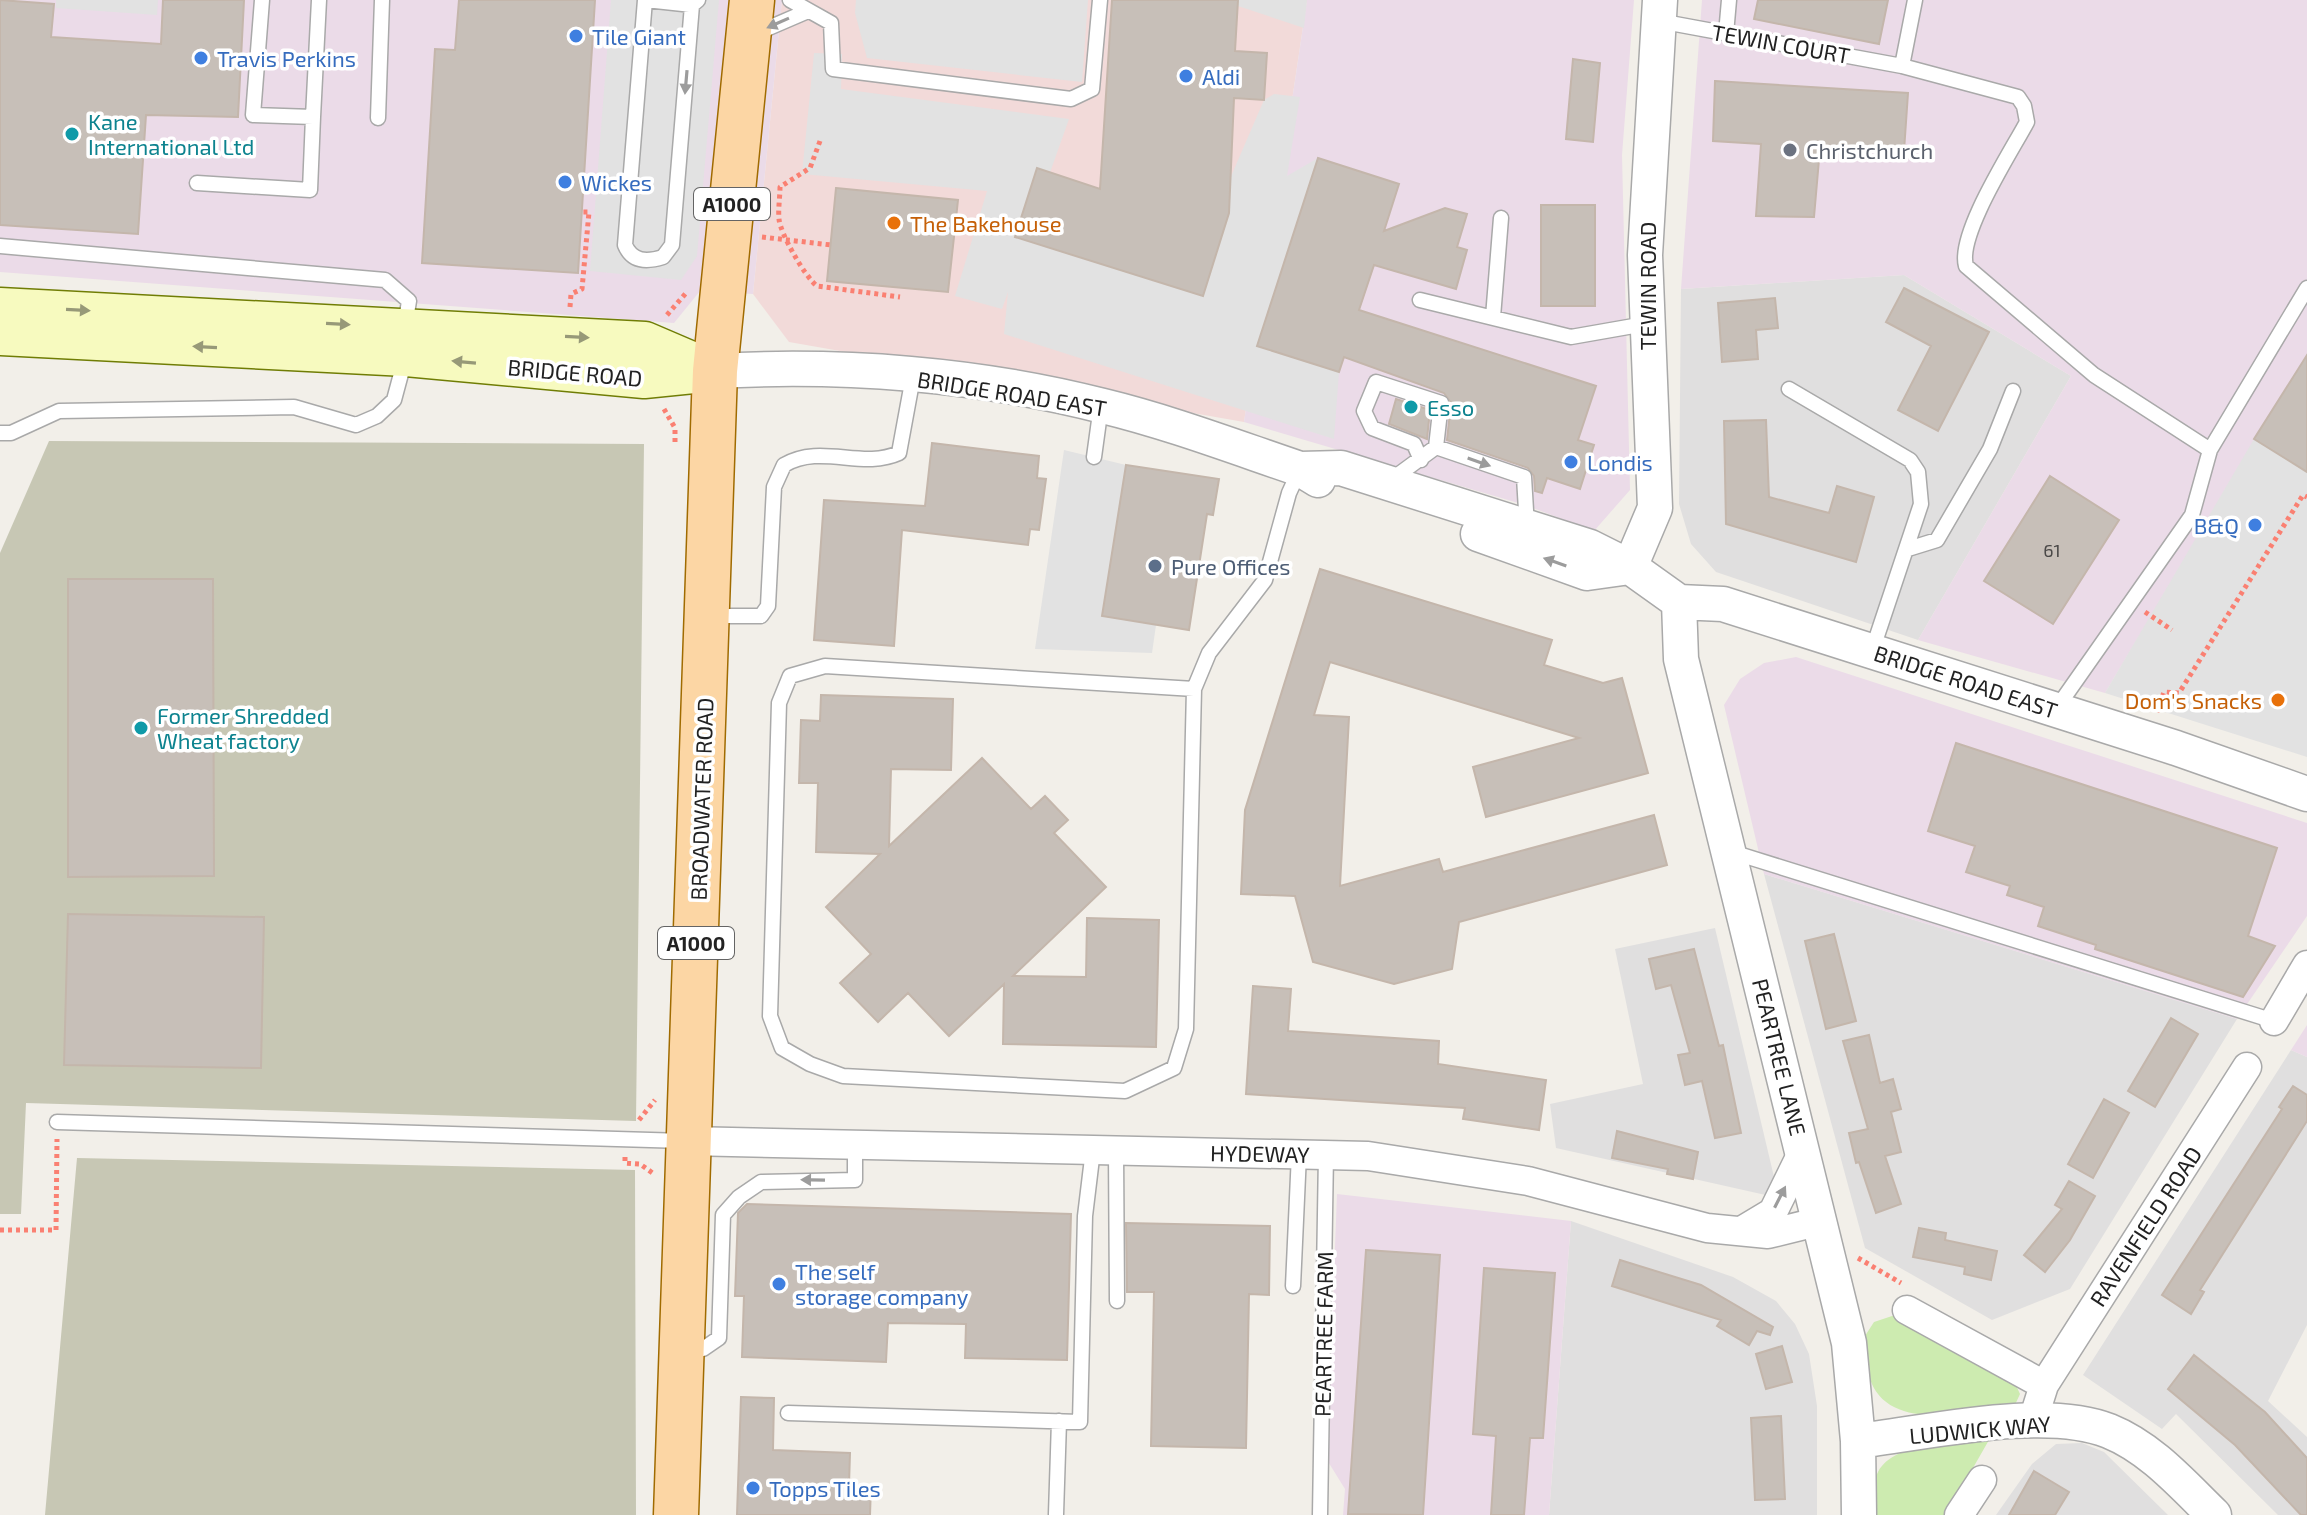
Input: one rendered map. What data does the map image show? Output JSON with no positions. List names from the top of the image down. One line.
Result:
{"streets":{"main road":["A1000","BRIDGE ROAD","BROADWATER ROAD"],"street":["TEWIN ROAD","BRIDGE ROAD EAST","PEARTREE LANE","HYDEWAY","RAVENFIELD ROAD","LUDWICK WAY"],"lane":["TEWIN COURT","PEARTREE FARM"]},"crossings":[["TEWIN COURT","TEWIN ROAD"],["A1000","BRIDGE ROAD"],["A1000","BRIDGE ROAD EAST"],["A1000","BROADWATER ROAD"],["TEWIN ROAD","BRIDGE ROAD EAST"],["BRIDGE ROAD","BRIDGE ROAD EAST"],["BRIDGE ROAD","BROADWATER ROAD"],["BRIDGE ROAD EAST","BROADWATER ROAD"],["BRIDGE ROAD EAST","PEARTREE LANE"],["BROADWATER ROAD","HYDEWAY"],["PEARTREE LANE","HYDEWAY"],["PEARTREE LANE","LUDWICK WAY"],["HYDEWAY","PEARTREE FARM"],["RAVENFIELD ROAD","LUDWICK WAY"]],"places":["Tile Giant","Travis Perkins","Aldi","Kane International Ltd","Christchurch","Wickes","The Bakehouse","Esso","Londis","B&Q","Pure Offices","Dom's Snacks","Former Shredded Wheat factory","The self storage company","Topps Tiles"],"house_numbers":["61"]}
